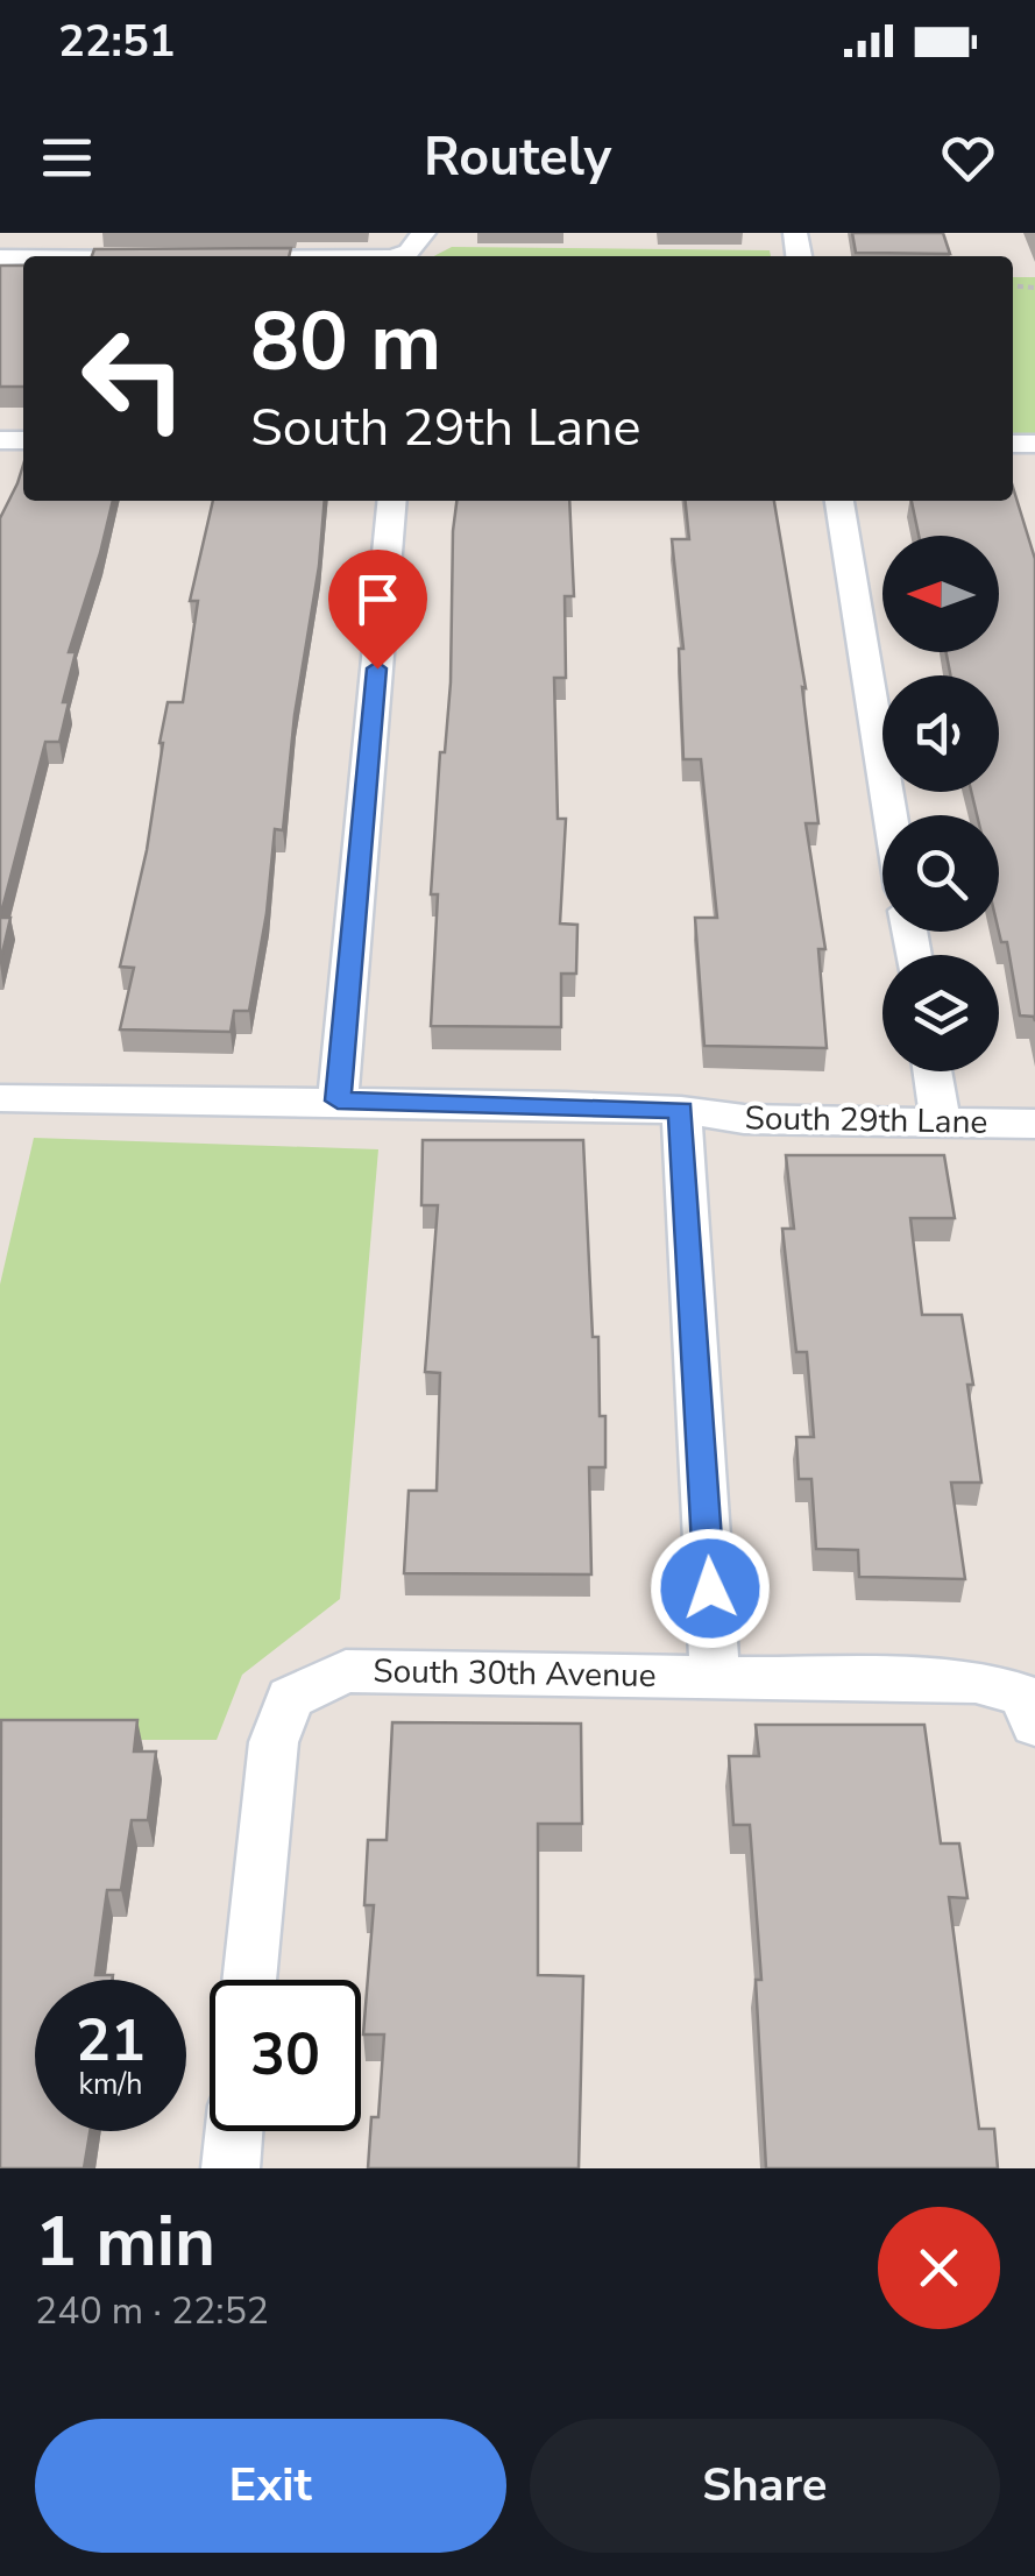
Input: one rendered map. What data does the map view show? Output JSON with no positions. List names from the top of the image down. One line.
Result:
{"streets":{"street":["South 29th Lane","South 30th Avenue"]},"north":"left","page":{"status":"22:51","header":"Routely","turn":["80 m","South 29th Lane"],"speed":"21 km/h","limit":"30","heading":["1 min","240 m · 22:52"],"buttons":["Exit","Share"]}}
